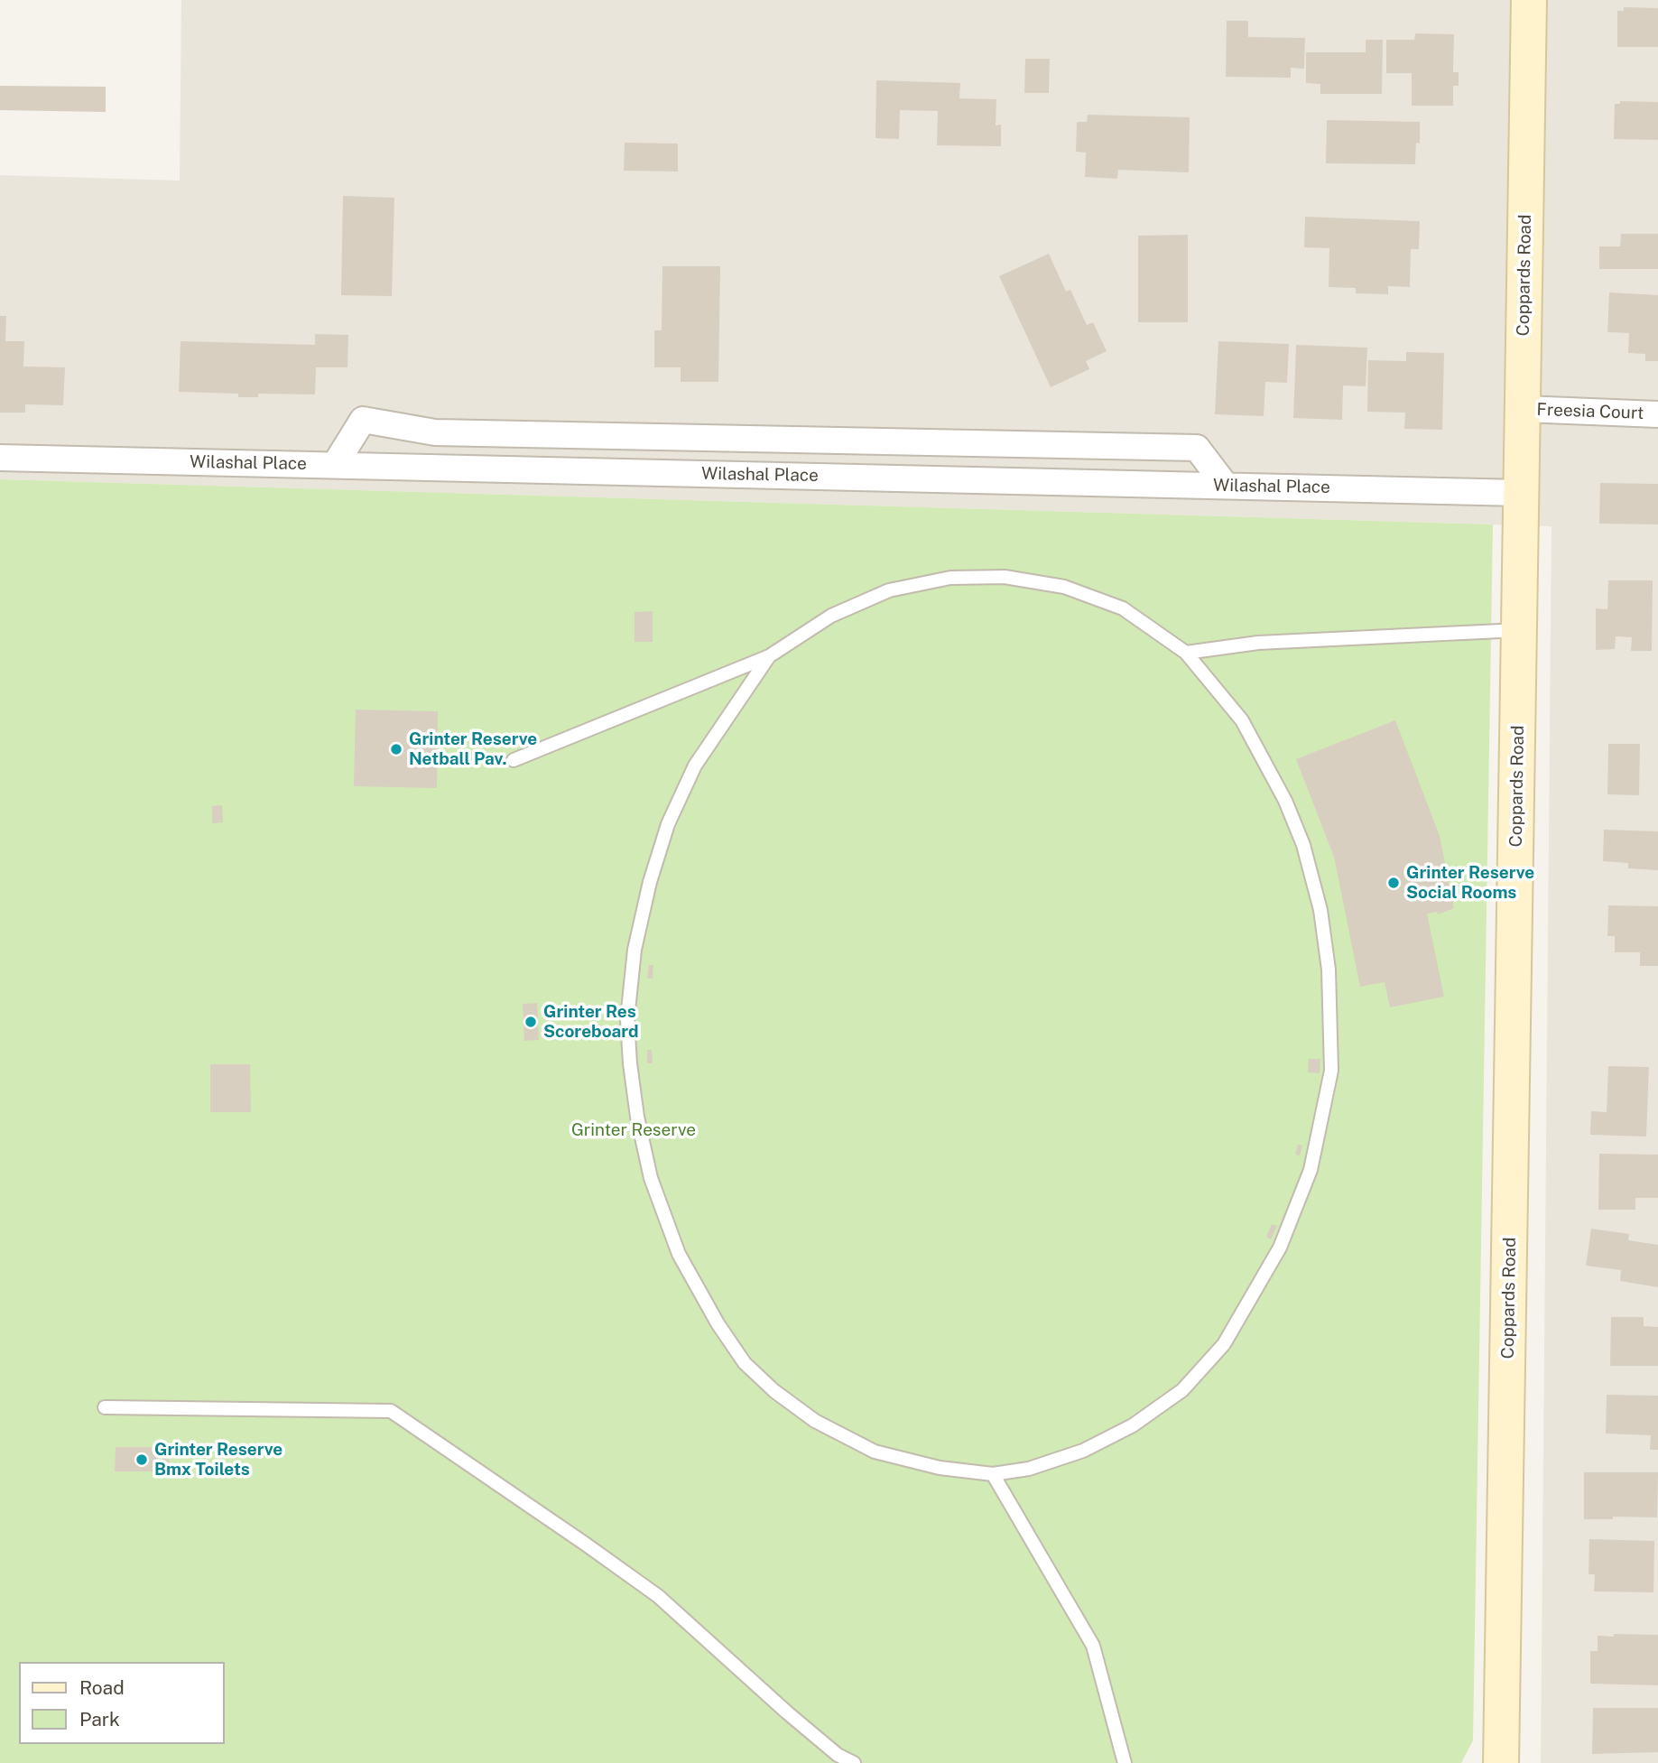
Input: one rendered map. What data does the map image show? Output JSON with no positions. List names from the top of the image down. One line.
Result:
{"streets":{"street":["Coppards Road","Freesia Court","Wilashal Place"]},"crossings":[["Coppards Road","Freesia Court"],["Coppards Road","Wilashal Place"]],"parks":["Grinter Reserve"],"places":["Grinter Reserve Netball Pav.","Grinter Reserve Social Rooms","Grinter Res Scoreboard","Grinter Reserve Bmx Toilets"],"legend":["Road","Park"]}
